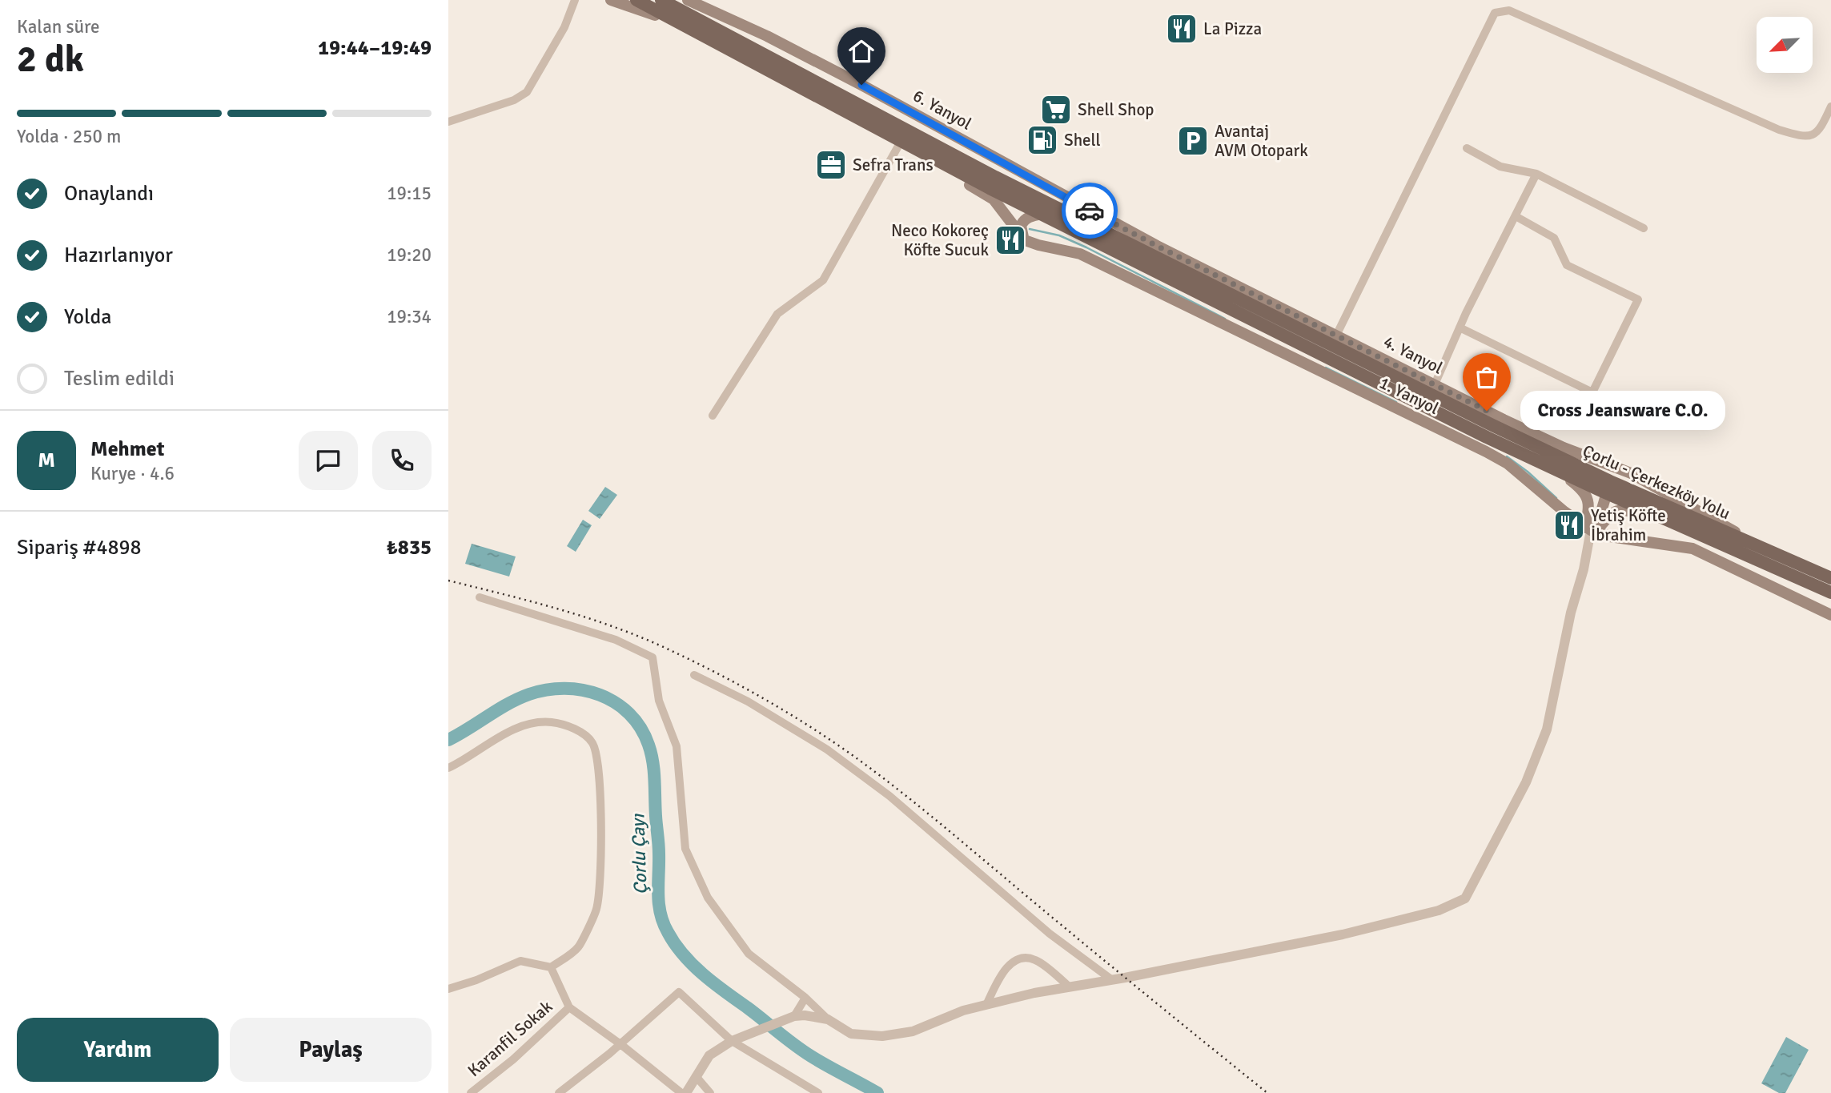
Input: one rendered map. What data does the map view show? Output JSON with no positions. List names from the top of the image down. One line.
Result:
{"streets":{"main road":["6. Yanyol","4. Yanyol","1. Yanyol","Çorlu - Çerkezköy Yolu"],"street":["Karanfil Sokak"]},"crossings":[["6. Yanyol","4. Yanyol"],["4. Yanyol","Çorlu - Çerkezköy Yolu"]],"water":["Çorlu Çayı"],"places":{"restaurant":["La Pizza","Neco Kokoreç Köfte Sucuk","Yetiş Köfte İbrahim"],"supermarket":["Shell Shop"],"fuel station":["Shell"],"parking":["Avantaj AVM Otopark"],"office":["Sefra Trans"],"other":["Cross Jeansware C.O."]},"north":"bottom left","page":{"heading":["2 dk","Kalan süre","19:44–19:49"],"panel":["Mehmet","Kurye · 4.6","Sipariş #4898","₺835"],"bar":"Yolda · 250 m","list":[["Onaylandı","19:15"],["Hazırlanıyor","19:20"],["Yolda","19:34"],"Teslim edildi"],"bubble":"Cross Jeansware C.O.","round":"M","buttons":["Yardım","Paylaş"]}}
